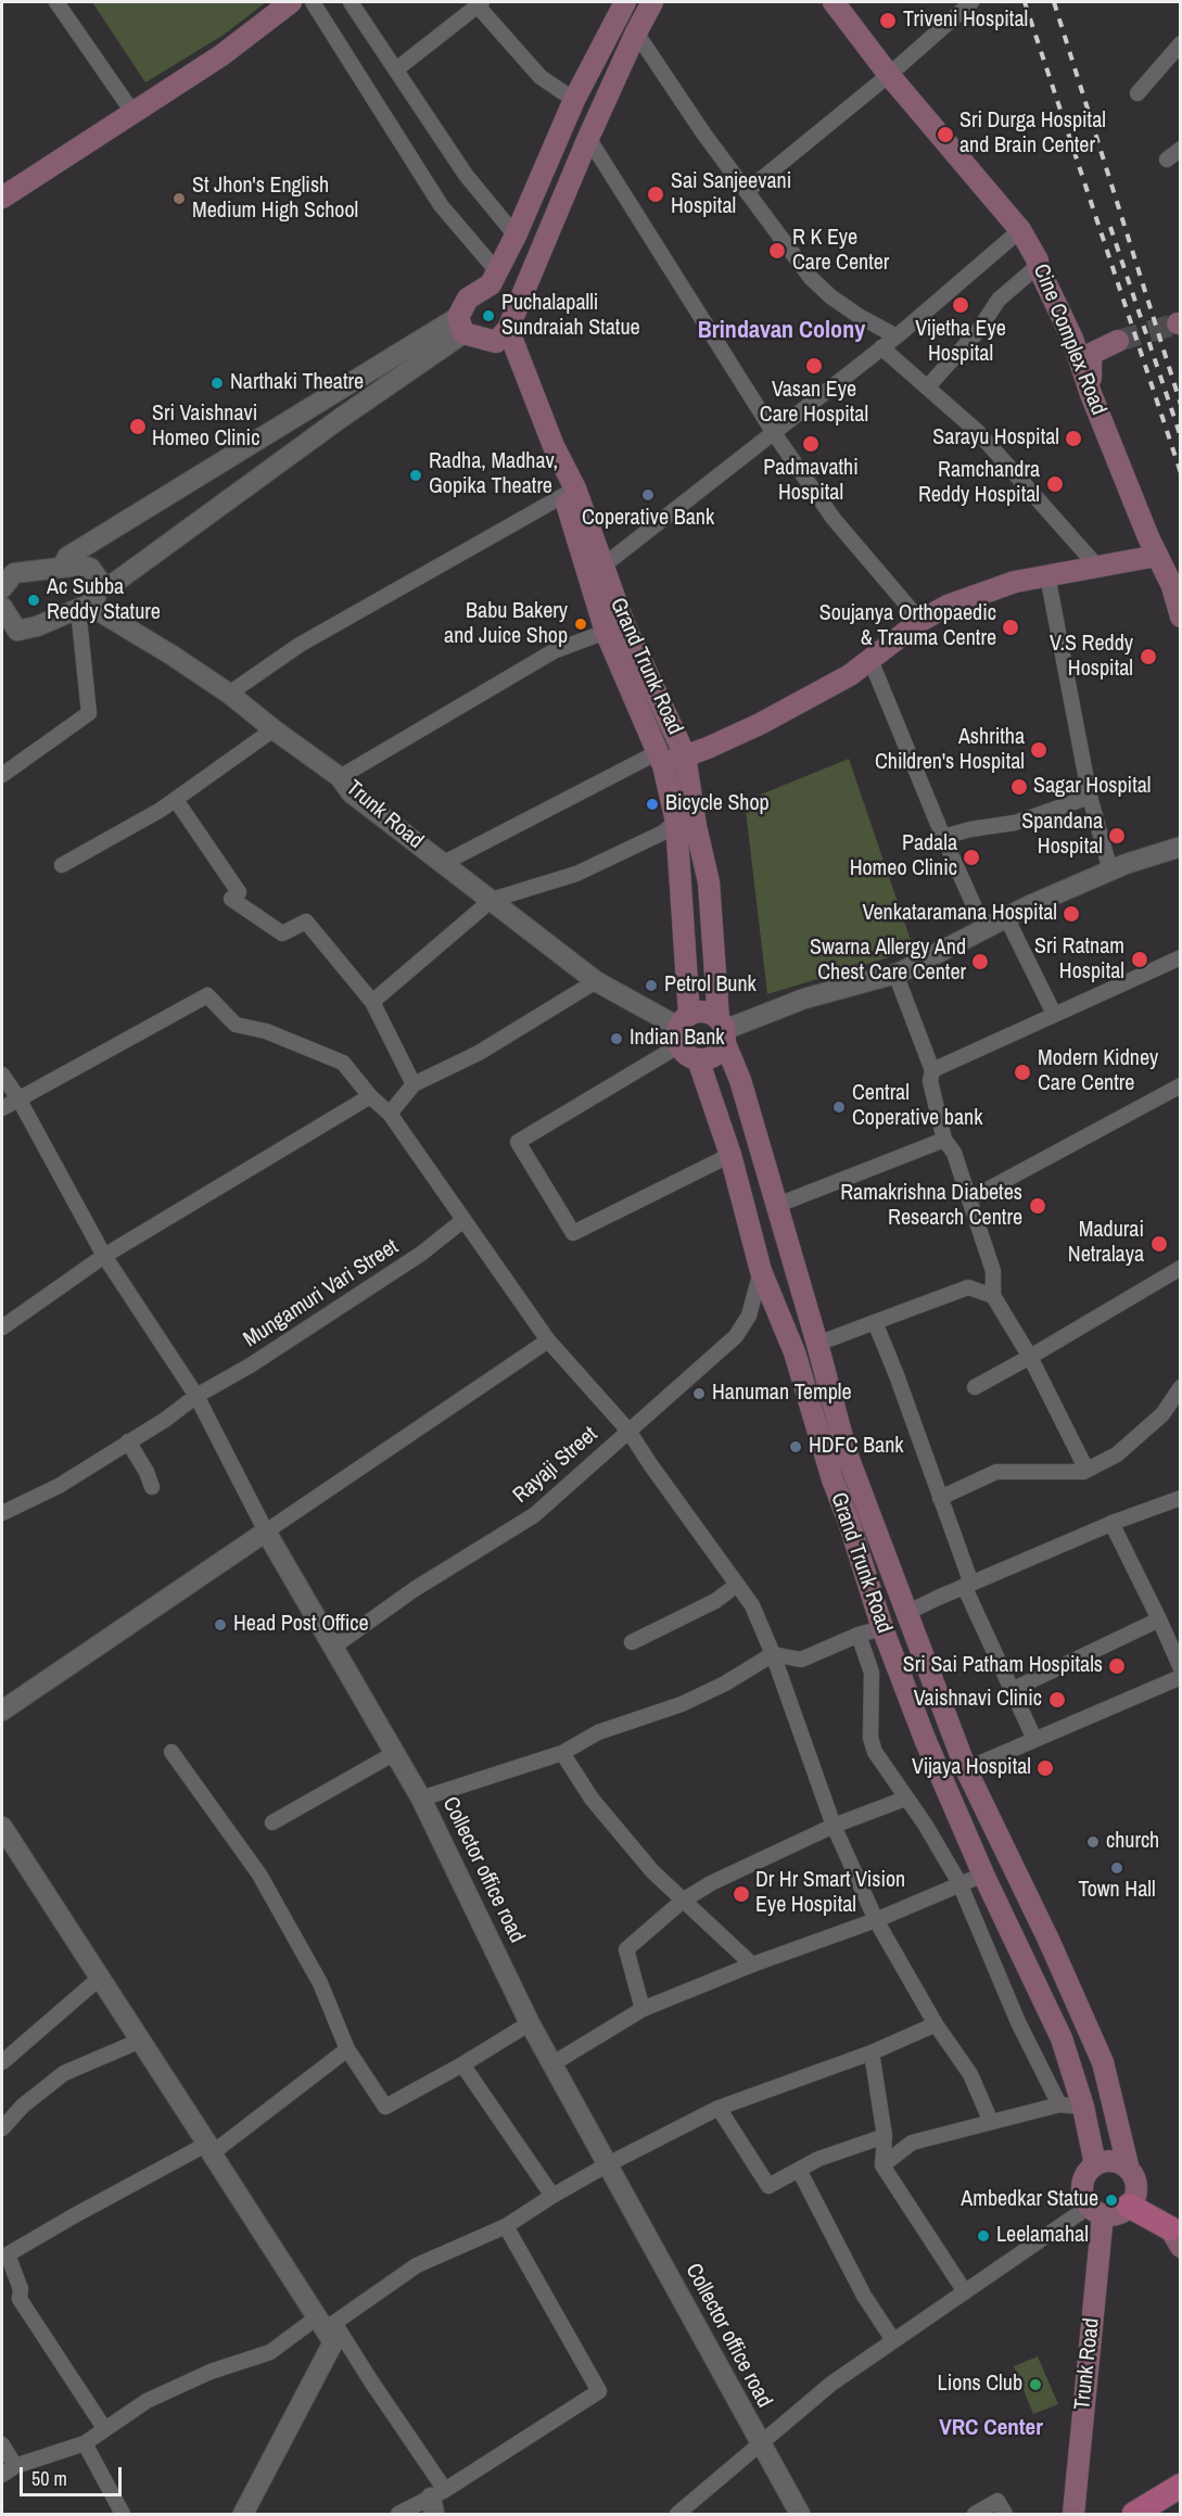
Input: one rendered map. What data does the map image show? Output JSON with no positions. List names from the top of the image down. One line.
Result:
{"streets":{"main road":["Cine Complex Road","Grand Trunk Road","Trunk Road"],"street":["Mungamuri Vari Street","Rayaji Street","Collector office road"]},"crossings":[["Grand Trunk Road","Trunk Road"],["Grand Trunk Road","Rayaji Street"],["Rayaji Street","Collector office road"]],"districts":["Brindavan Colony","VRC Center"],"places":["Triveni Hospital","Sri Durga Hospital and Brain Center","Sai Sanjeevani Hospital","St Jhon's English Medium High School","R K Eye Care Center","Vijetha Eye Hospital","Puchalapalli Sundraiah Statue","Vasan Eye Care Hospital","Narthaki Theatre","Sri Vaishnavi Homeo Clinic","Sarayu Hospital","Padmavathi Hospital","Radha, Madhav, Gopika Theatre","Ramchandra Reddy Hospital","Coperative Bank","Ac Subba Reddy Stature","Babu Bakery and Juice Shop","Soujanya Orthopaedic & Trauma Centre","V.S Reddy Hospital","Ashritha Children's Hospital","Sagar Hospital","Bicycle Shop","Spandana Hospital","Padala Homeo Clinic","Venkataramana Hospital","Sri Ratnam Hospital","Swarna Allergy And Chest Care Center","Petrol Bunk","Indian Bank","Modern Kidney Care Centre","Central Coperative bank","Ramakrishna Diabetes Research Centre","Madurai Netralaya","Hanuman Temple","HDFC Bank","Head Post Office","Sri Sai Patham Hospitals","Vaishnavi Clinic","Vijaya Hospital","church","Town Hall","Dr Hr Smart Vision Eye Hospital","Ambedkar Statue","Leelamahal","Lions Club"],"scale_bar":"50 m"}
